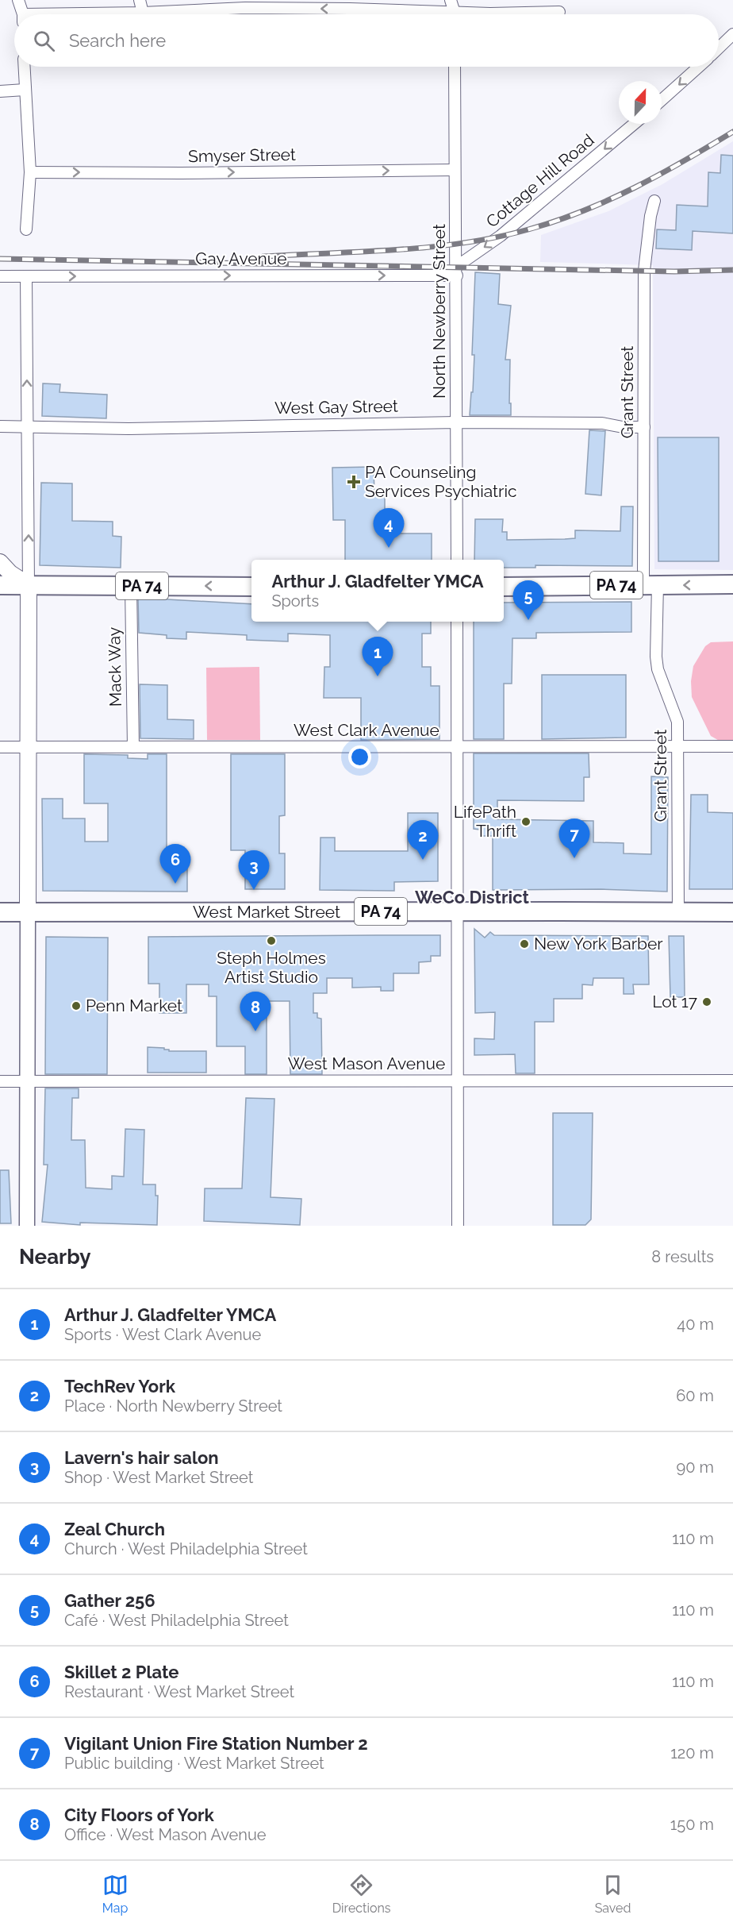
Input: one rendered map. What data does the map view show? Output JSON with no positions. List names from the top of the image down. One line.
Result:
{"streets":{"main road":["PA 74","West Market Street"],"street":["Smyser Street","Cottage Hill Road","Gay Avenue","North Newberry Street","Grant Street","West Gay Street","Mack Way","West Clark Avenue","West Mason Avenue"]},"crossings":[["Smyser Street","North Newberry Street"],["Cottage Hill Road","Gay Avenue"],["Cottage Hill Road","North Newberry Street"],["Gay Avenue","North Newberry Street"],["North Newberry Street","West Gay Street"],["Grant Street","West Gay Street"],["Grant Street","PA 74"],["Grant Street","West Clark Avenue"],["Grant Street","West Market Street"],["PA 74","Mack Way"],["Mack Way","West Clark Avenue"]],"one_way":["Smyser Street","Cottage Hill Road","Gay Avenue"],"districts":["WeCo District"],"places":{"health":["PA Counseling Services Psychiatric"],"other":["LifePath Thrift","Steph Holmes Artist Studio","New York Barber","Lot 17","Penn Market"]},"north":"top","page":{"search":"Search here","pins":["4","5","1","7","2","6","3","8"],"popup":["Arthur J. Gladfelter YMCA","Sports"],"heading":["Nearby","8 results"],"list":[{"mark":"1","name":"Arthur J. Gladfelter YMCA","note":"Sports · West Clark Avenue","value":"40 m"},{"mark":"2","name":"TechRev York","note":"Place · North Newberry Street","value":"60 m"},{"mark":"3","name":"Lavern's hair salon","note":"Shop · West Market Street","value":"90 m"},{"mark":"4","name":"Zeal Church","note":"Church · West Philadelphia Street","value":"110 m"},{"mark":"5","name":"Gather 256","note":"Café · West Philadelphia Street","value":"110 m"},{"mark":"6","name":"Skillet 2 Plate","note":"Restaurant · West Market Street","value":"110 m"},{"mark":"7","name":"Vigilant Union Fire Station Number 2","note":"Public building · West Market Street","value":"120 m"},{"mark":"8","name":"City Floors of York","note":"Office · West Mason Avenue","value":"150 m"}],"nav":["Map","Directions","Saved"]}}
